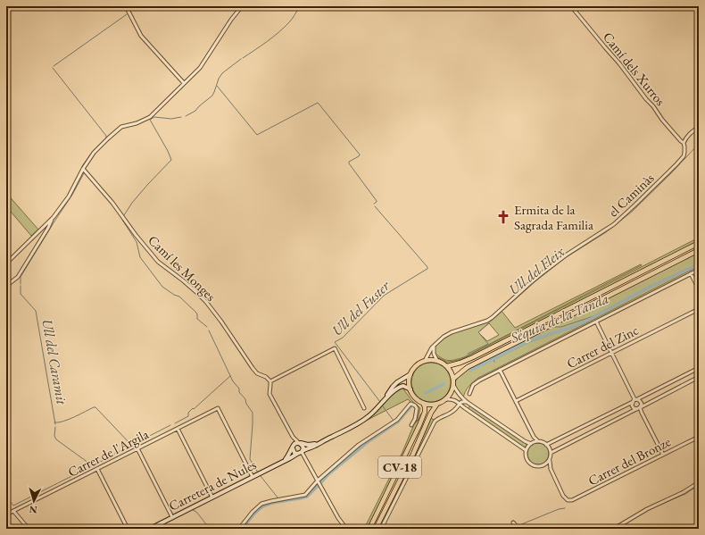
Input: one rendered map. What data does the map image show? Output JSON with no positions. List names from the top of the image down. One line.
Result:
{"streets":{"main road":["CV-18","Carretera de Nules"],"street":["Camí dels Xurros","el Caminàs","Camí les Monges","Carrer del Zinc","Carrer de l'Argila","Carrer del Bronze"]},"crossings":[["Camí dels Xurros","el Caminàs"],["el Caminàs","CV-18"],["el Caminàs","Carretera de Nules"],["Carrer de l'Argila","Carretera de Nules"],["CV-18","Carretera de Nules"]],"water":["Ull del Fleix","Ull del Fuster","Séquia de la Tanda","Ull del Caramit"],"places":{"church":["Ermita de la Sagrada Familia"]},"north":"bottom"}
